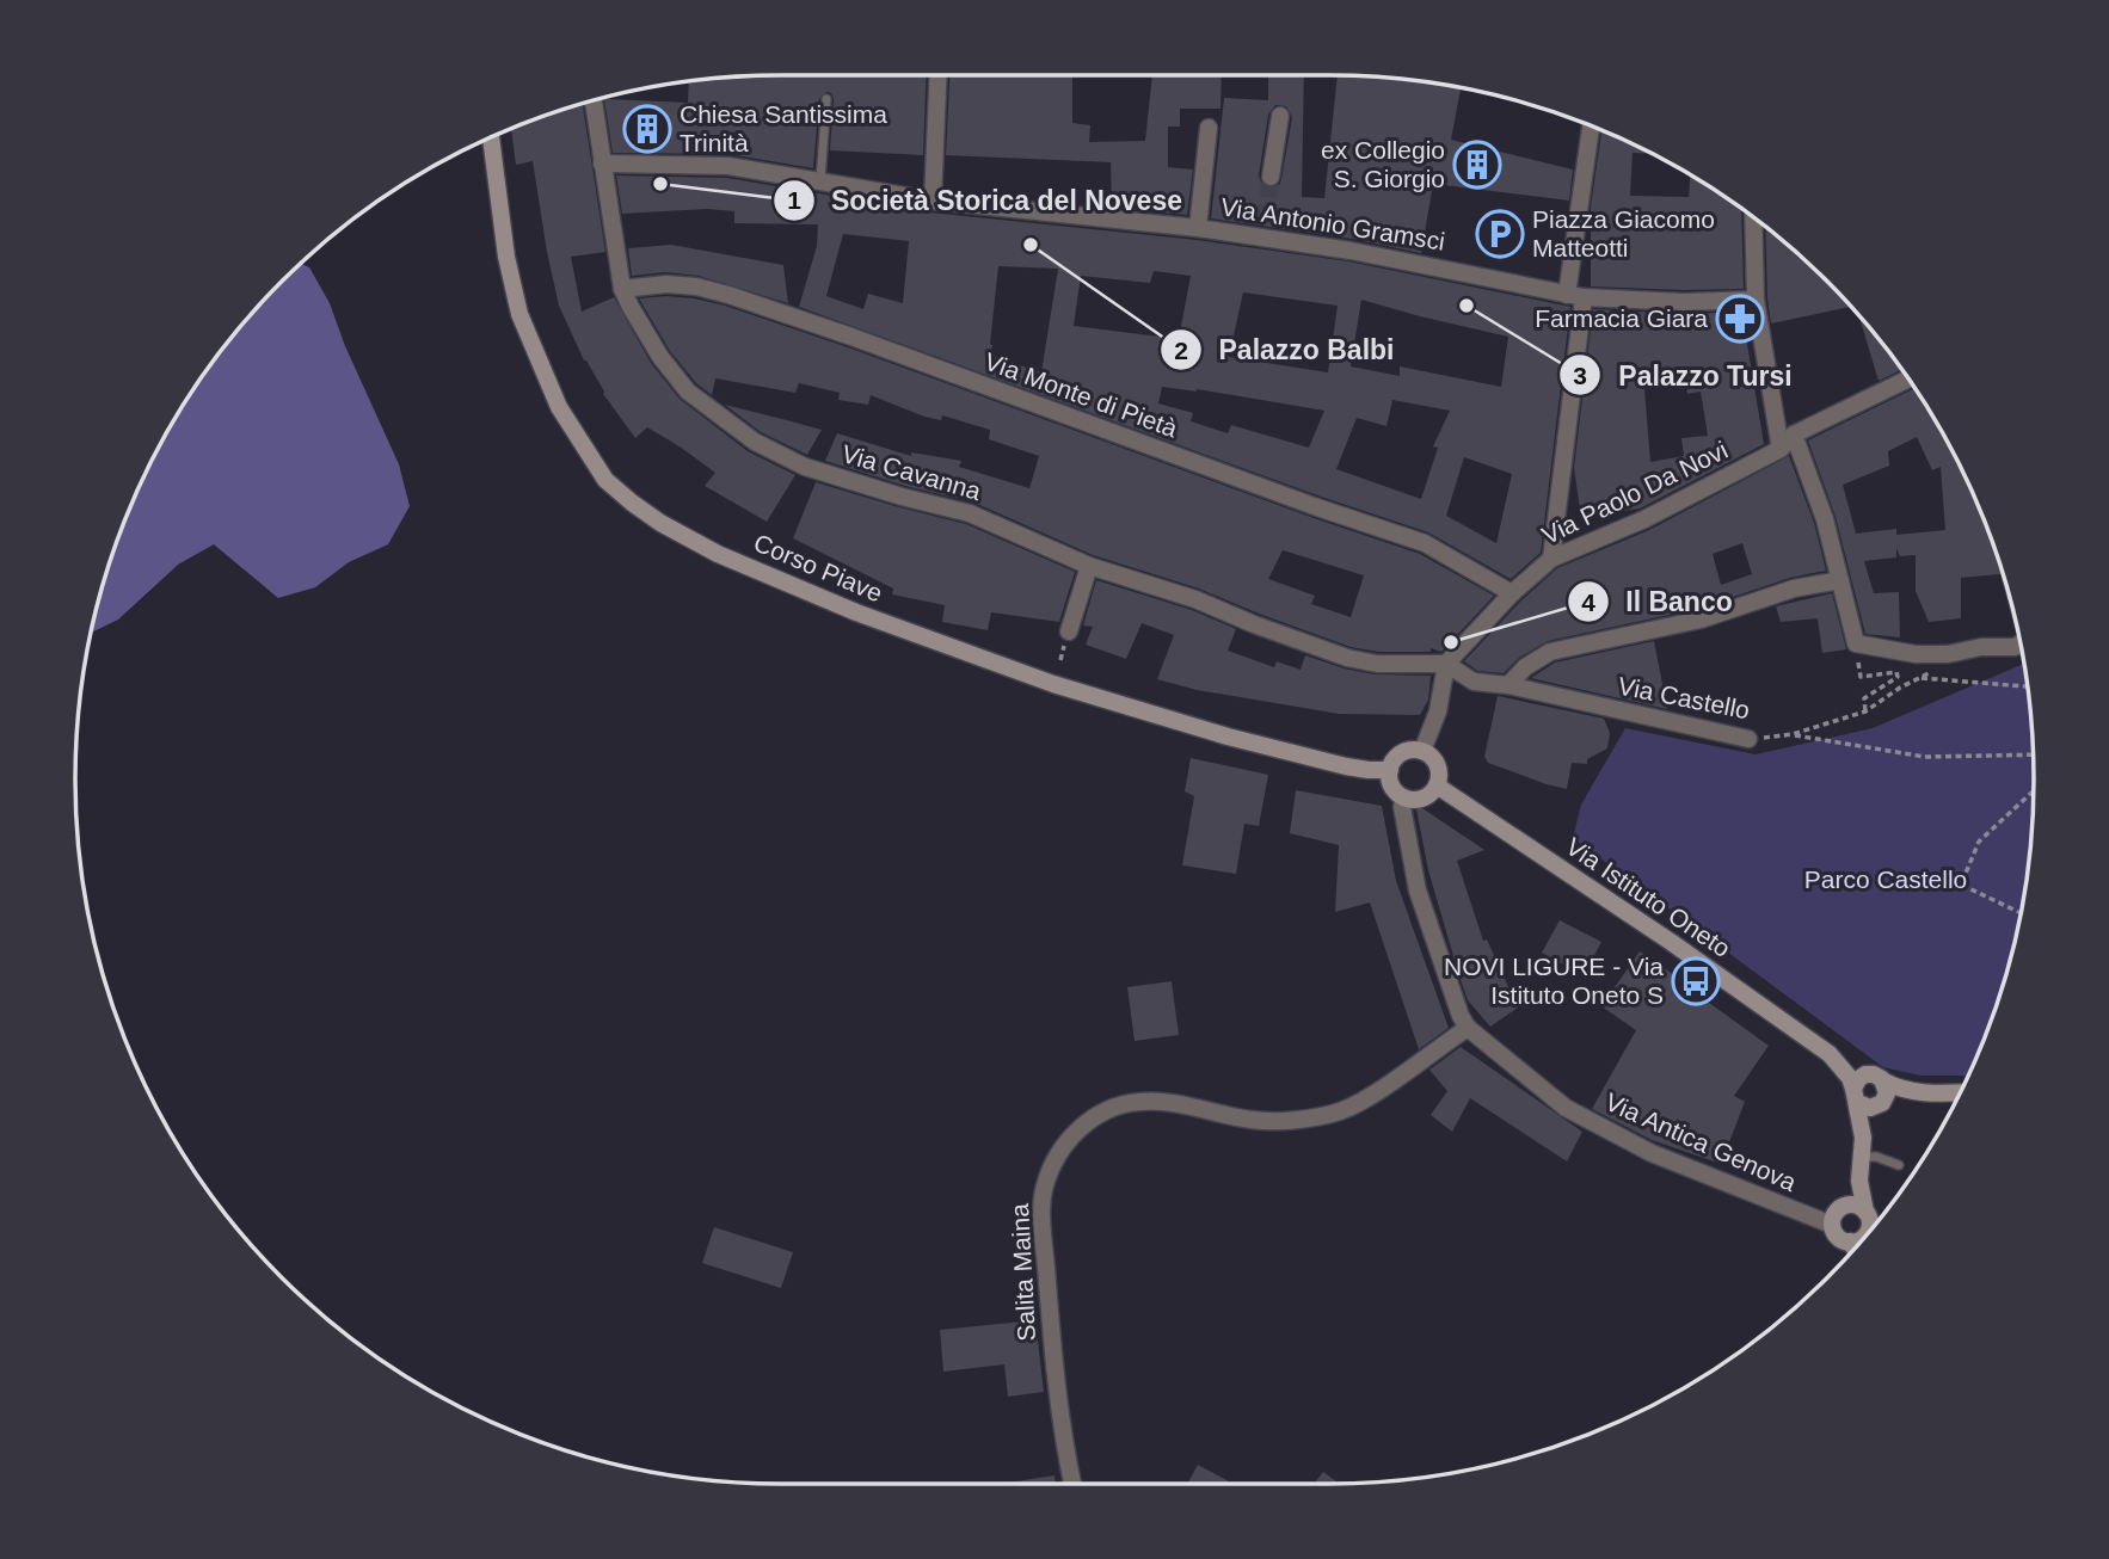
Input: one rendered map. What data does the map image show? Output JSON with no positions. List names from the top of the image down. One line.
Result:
{"streets":{"main road":["Corso Piave","Via Istituto Oneto"],"street":["Via Antonio Gramsci","Via Monte di Pietà","Via Cavanna","Via Paolo Da Novi","Via Castello","Via Antica Genova","Salita Maina"]},"crossings":[["Via Antonio Gramsci","Via Cavanna"],["Via Monte di Pietà","Via Cavanna"],["Via Monte di Pietà","Via Paolo Da Novi"],["Via Cavanna","Via Paolo Da Novi"],["Via Cavanna","Via Castello"],["Via Paolo Da Novi","Via Castello"],["Corso Piave","Via Istituto Oneto"],["Corso Piave","Via Antica Genova"],["Via Istituto Oneto","Via Antica Genova"],["Via Antica Genova","Salita Maina"]],"parks":["Parco Castello"],"places":{"building":["Chiesa Santissima Trinità","ex Collegio S. Giorgio"],"other":["Società Storica del Novese","Palazzo Balbi","Palazzo Tursi","Il Banco"],"parking":["Piazza Giacomo Matteotti"],"pharmacy":["Farmacia Giara"],"bus stop":["NOVI LIGURE - Via Istituto Oneto S"]}}
